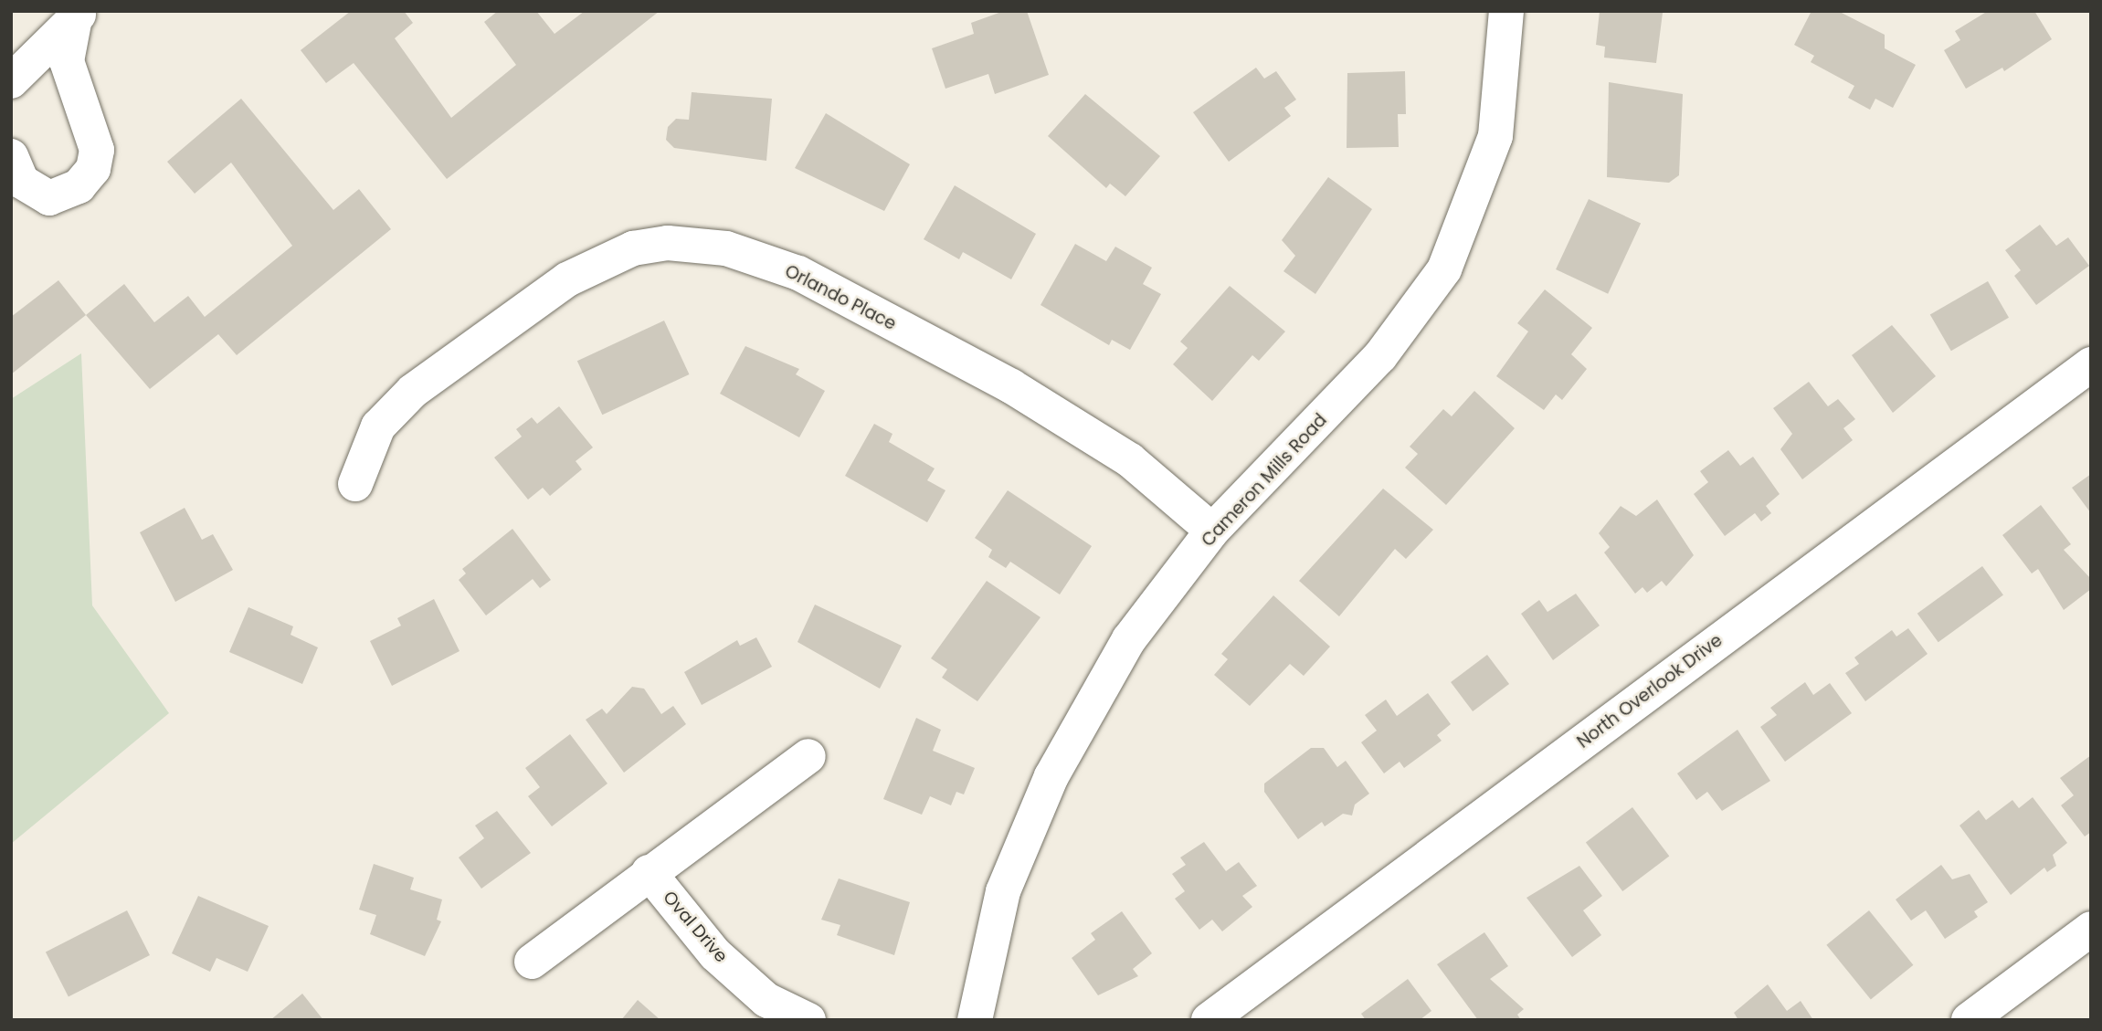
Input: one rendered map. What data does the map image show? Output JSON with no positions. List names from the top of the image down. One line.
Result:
{"streets":{"street":["Orlando Place","Cameron Mills Road","North Overlook Drive","Oval Drive"]},"crossings":[["Orlando Place","Cameron Mills Road"]]}
